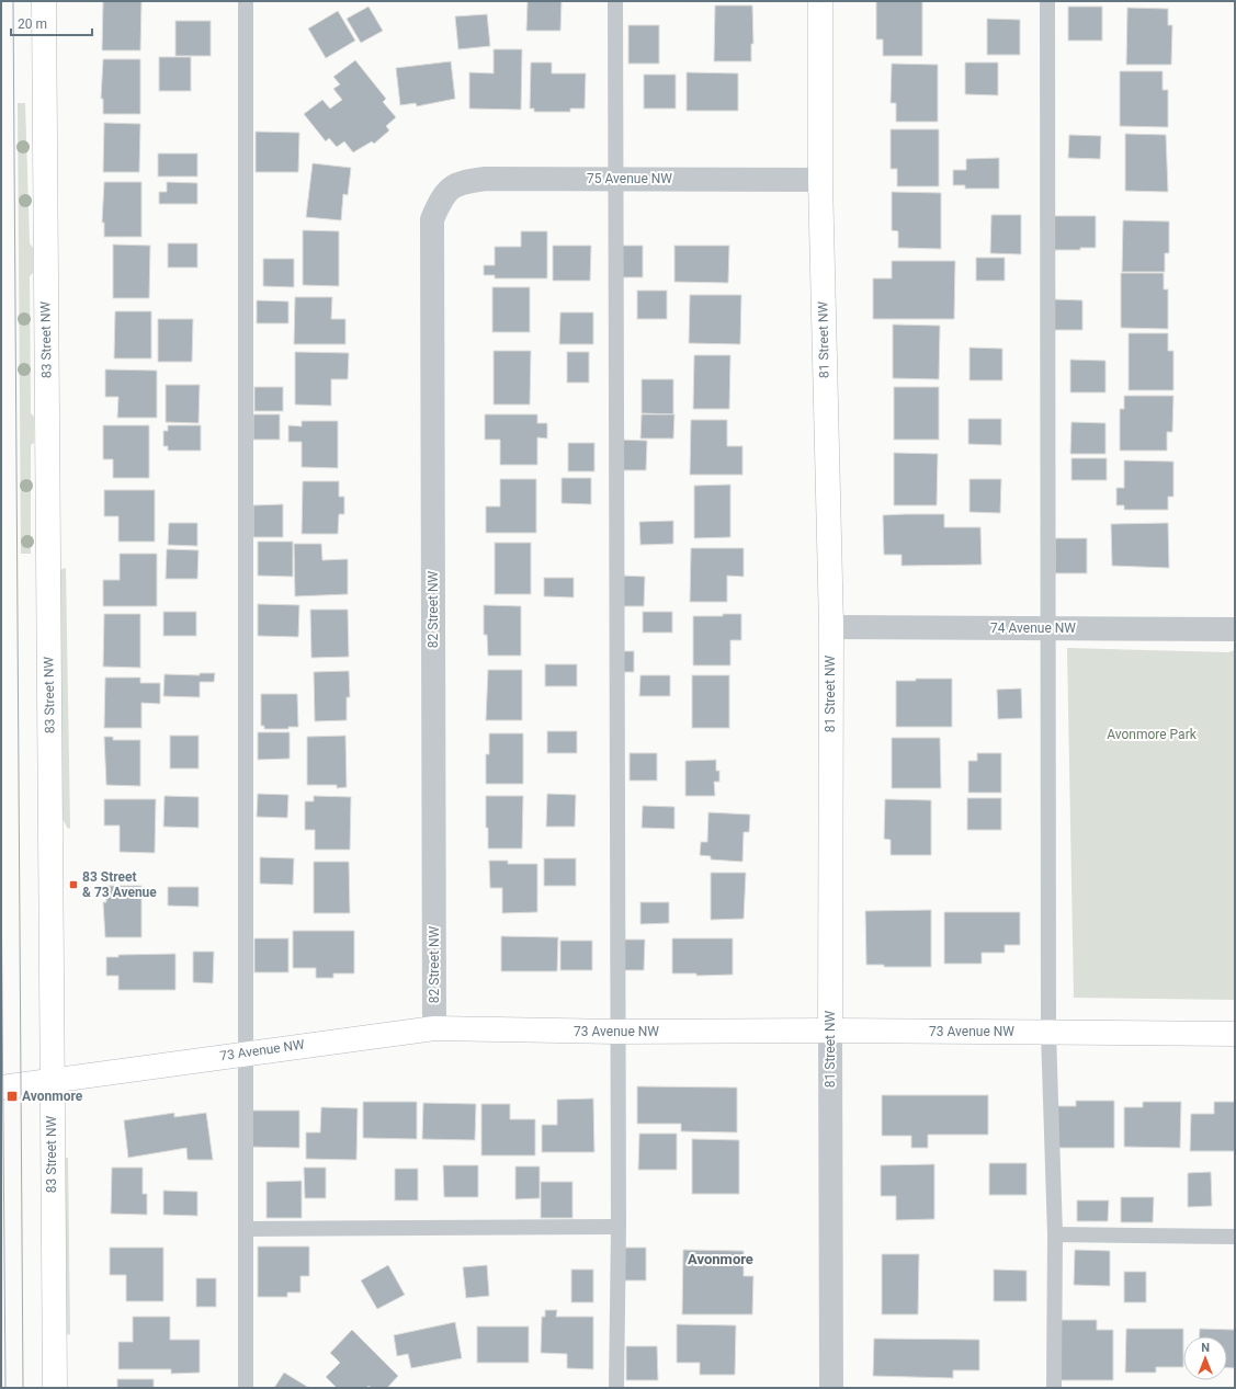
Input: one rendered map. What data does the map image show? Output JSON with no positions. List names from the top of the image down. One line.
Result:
{"streets":{"street":["75 Avenue NW","83 Street NW","81 Street NW","82 Street NW","74 Avenue NW","73 Avenue NW"]},"crossings":[["75 Avenue NW","81 Street NW"],["75 Avenue NW","82 Street NW"],["83 Street NW","73 Avenue NW"],["81 Street NW","74 Avenue NW"],["81 Street NW","73 Avenue NW"],["82 Street NW","73 Avenue NW"]],"districts":["Avonmore"],"parks":["Avonmore Park"],"places":{"transit":["83 Street & 73 Avenue","Avonmore"]},"scale_bar":"20 m","north":"top"}
